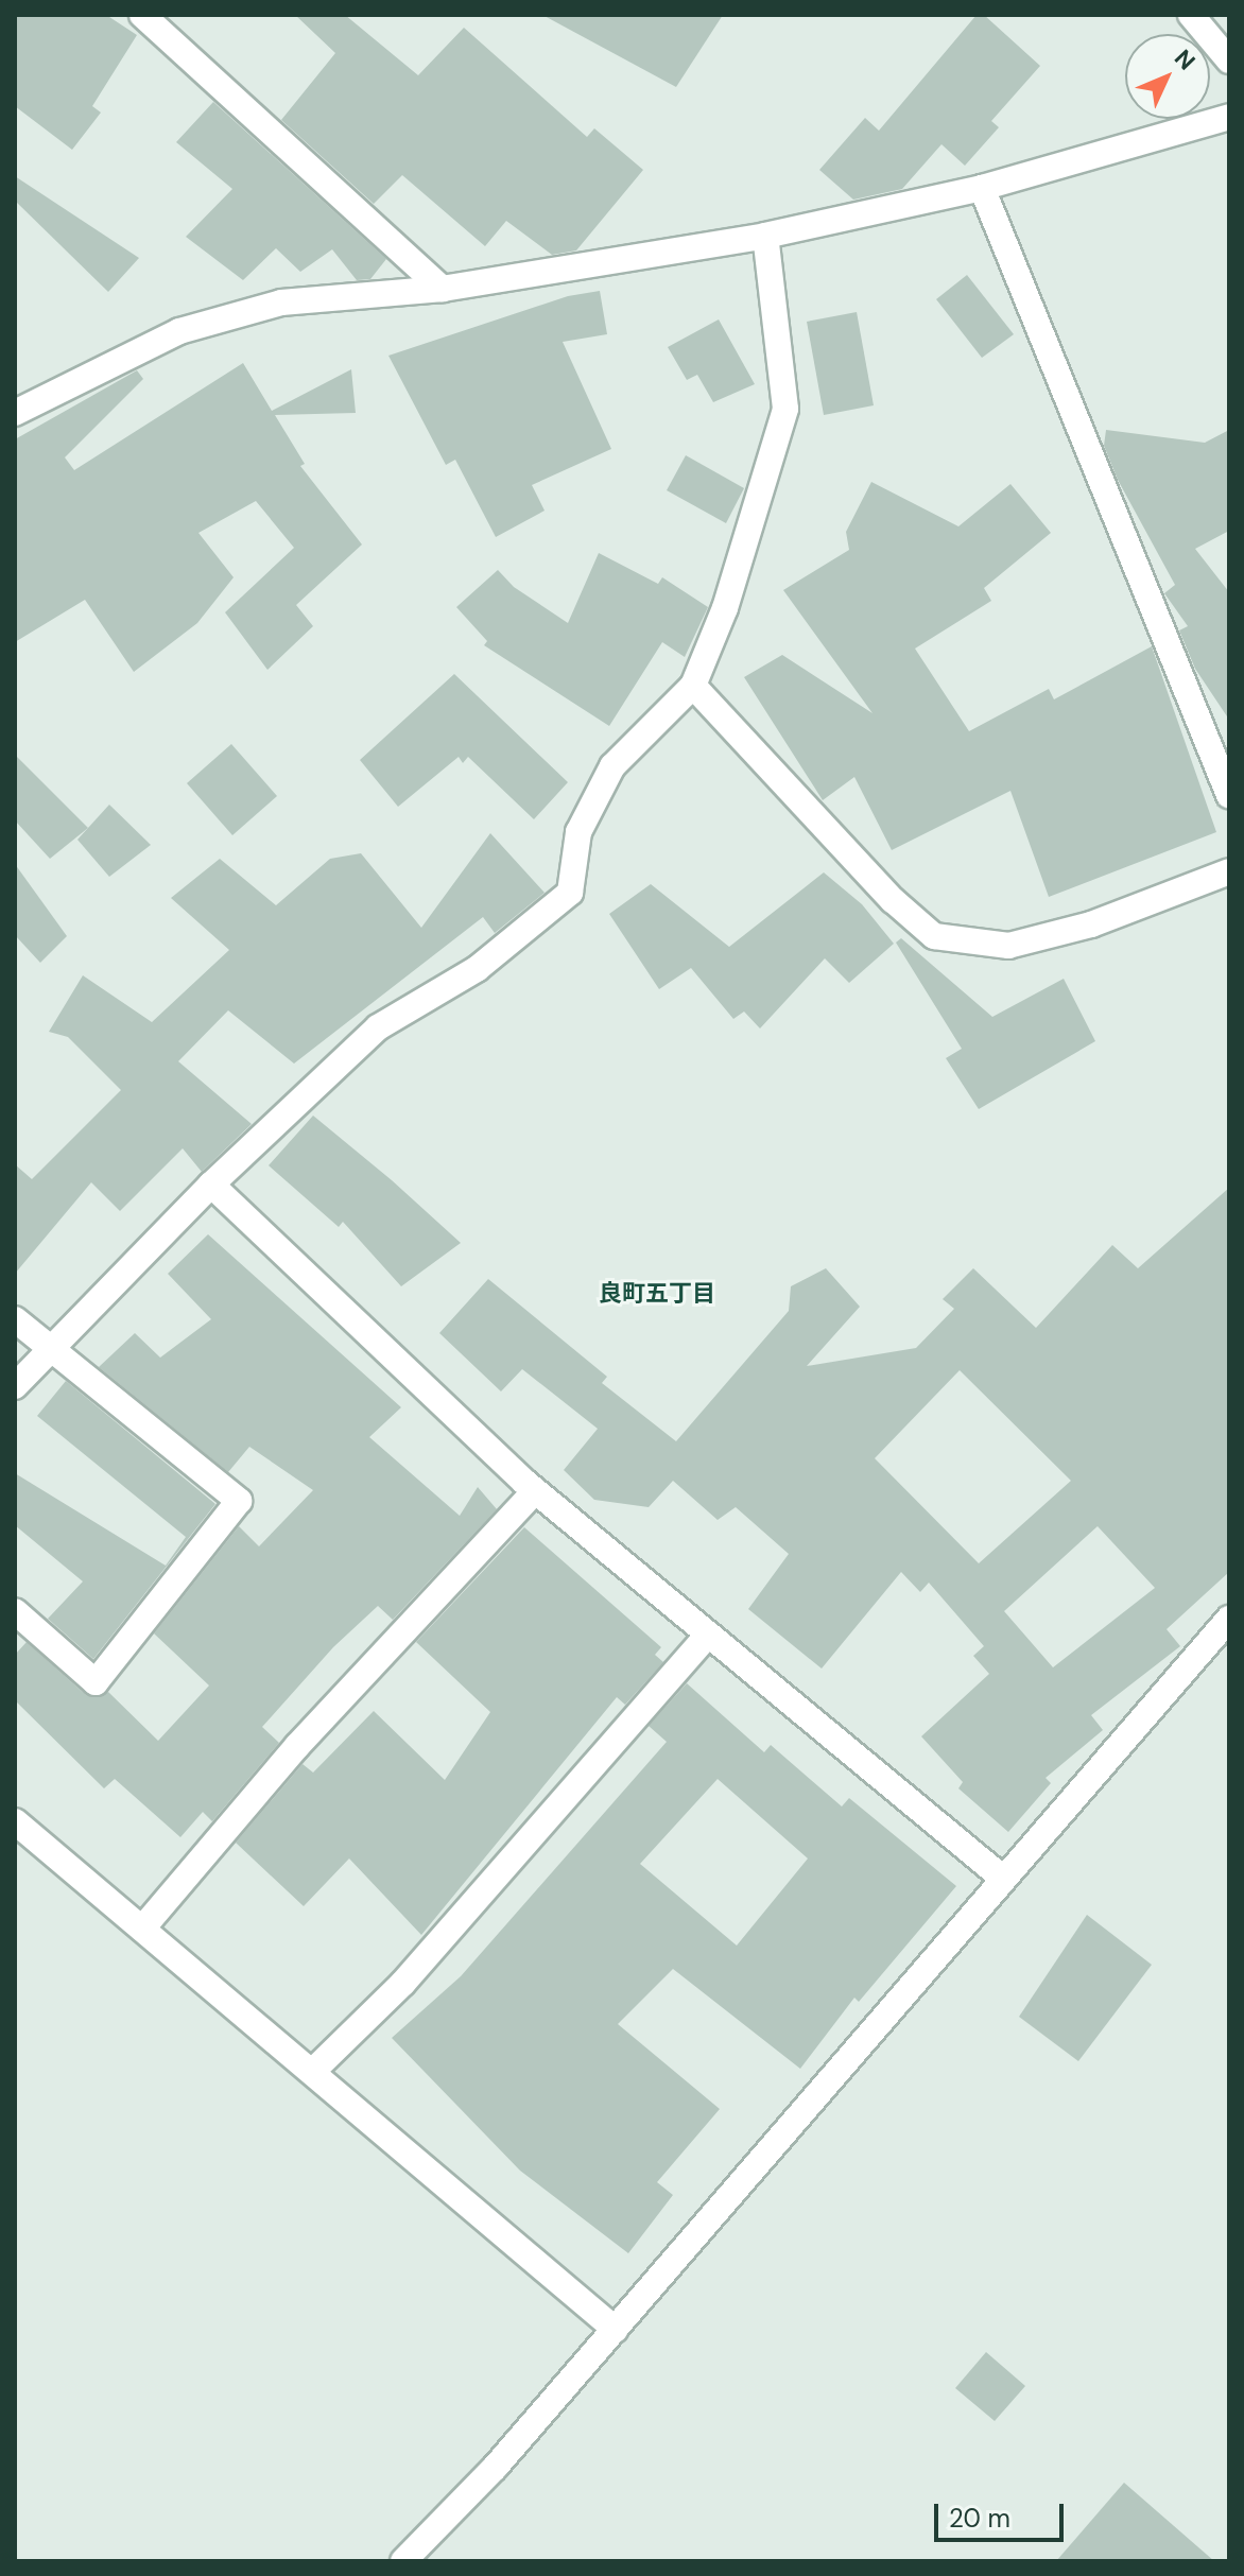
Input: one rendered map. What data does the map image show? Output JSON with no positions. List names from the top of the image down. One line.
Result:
{"districts":["良町五丁目"],"scale_bar":"20 m","north":"top right"}
